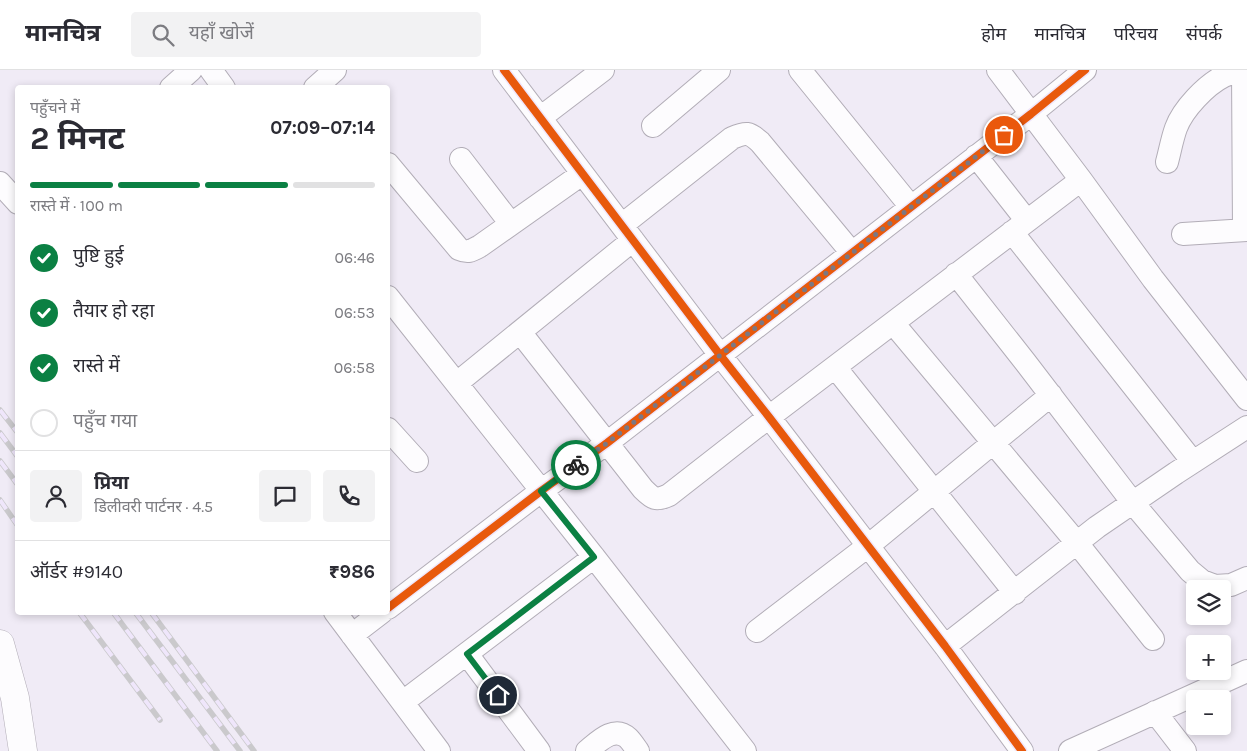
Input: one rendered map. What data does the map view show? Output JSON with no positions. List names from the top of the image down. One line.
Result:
{"page":{"header":"मानचित्र","search":"यहाँ खोजें","nav":["होम","मानचित्र","परिचय","संपर्क"],"heading":["2 मिनट","पहुँचने में","07:09–07:14"],"panel":["प्रिया","डिलीवरी पार्टनर · 4.5","ऑर्डर #9140","₹986"],"bar":"रास्ते में · 100 m","list":[["पुष्टि हुई","06:46"],["तैयार हो रहा","06:53"],["रास्ते में","06:58"],"पहुँच गया"],"map_buttons":["+","−"]}}
